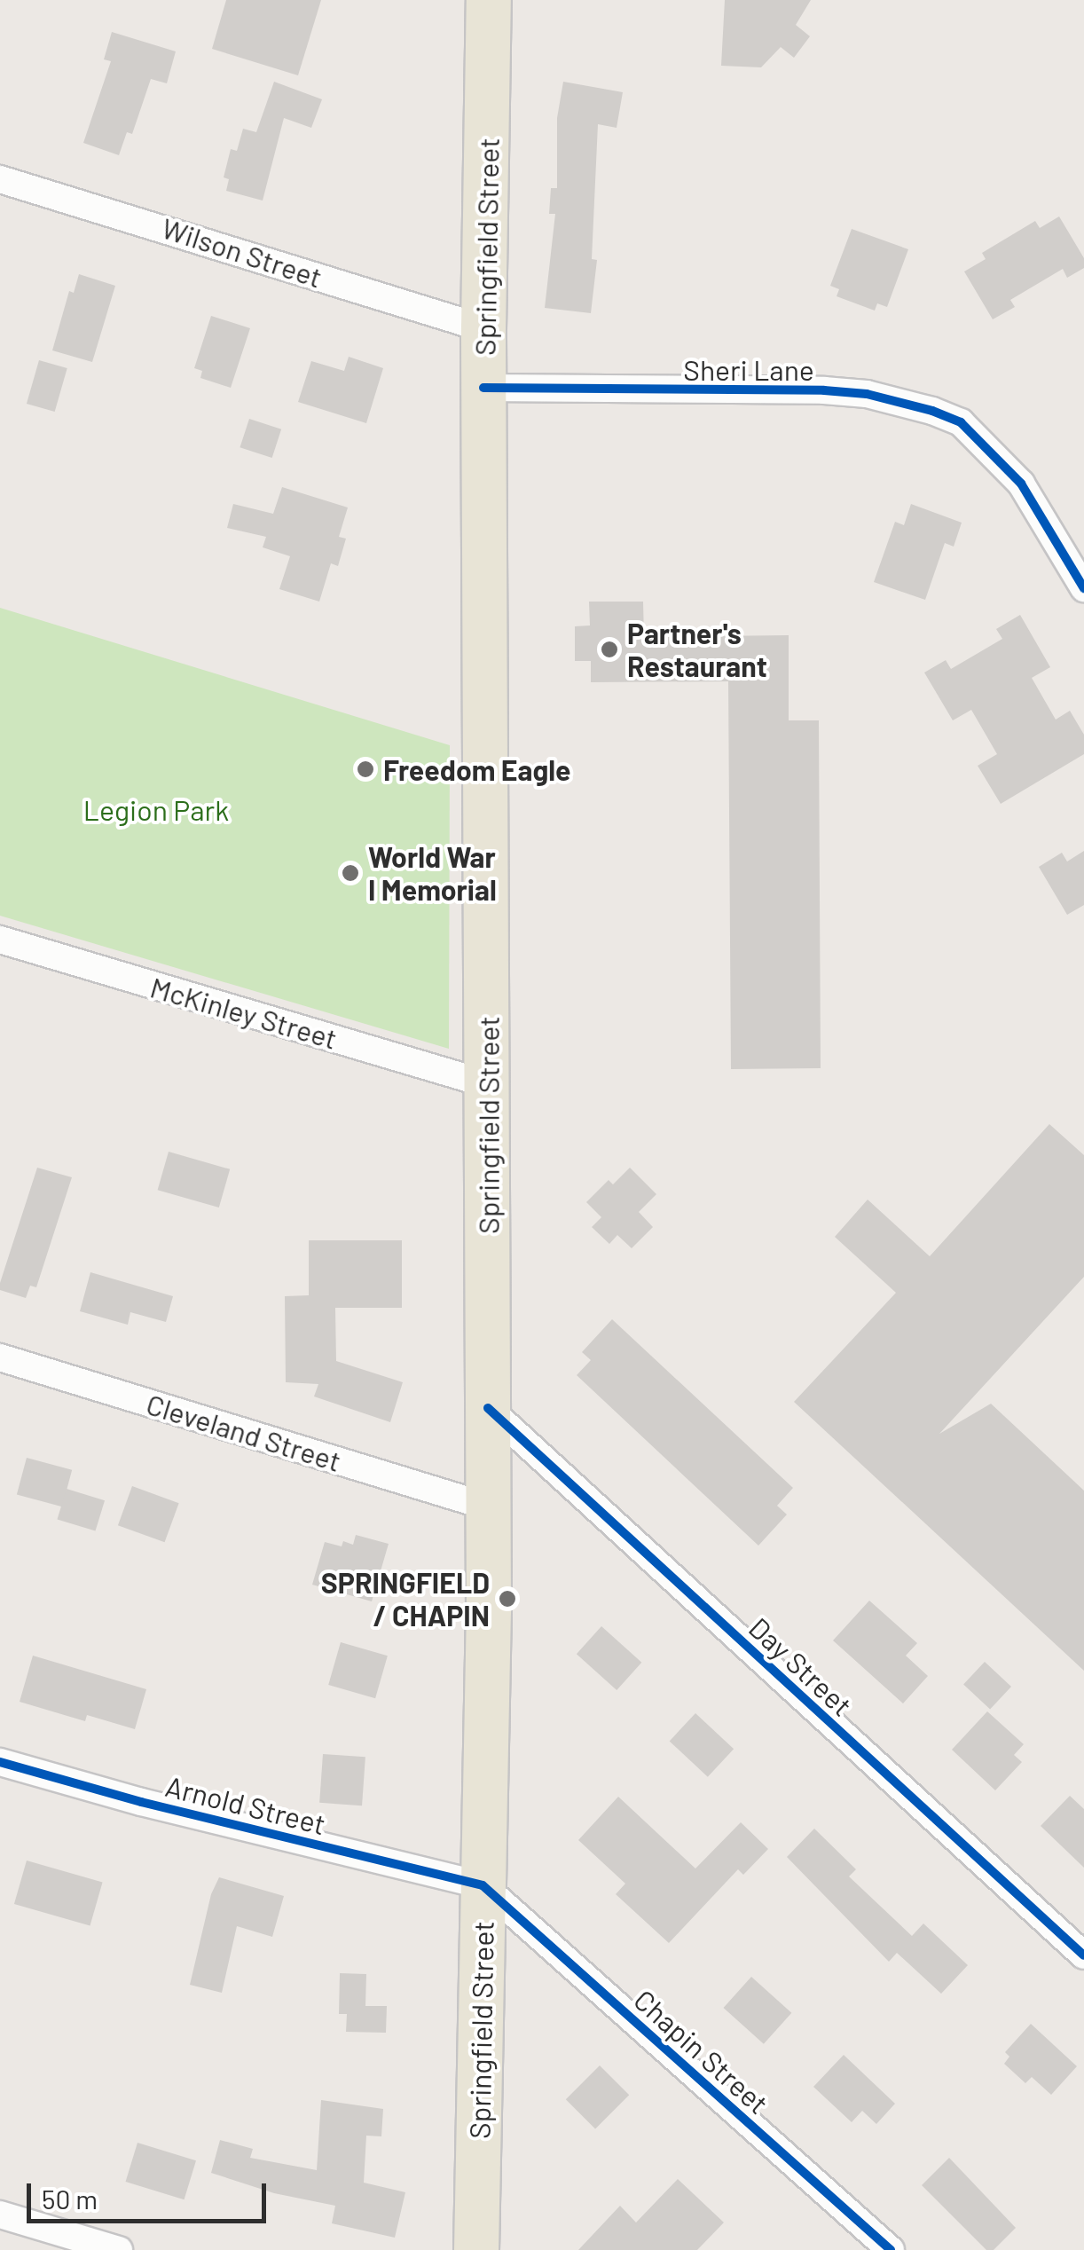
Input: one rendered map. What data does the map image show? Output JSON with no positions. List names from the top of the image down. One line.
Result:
{"streets":{"main road":["Springfield Street"],"street":["Wilson Street","Sheri Lane","McKinley Street","Cleveland Street","Day Street","Arnold Street","Chapin Street"]},"crossings":[["Springfield Street","Wilson Street"],["Springfield Street","Sheri Lane"],["Springfield Street","McKinley Street"],["Springfield Street","Cleveland Street"],["Springfield Street","Day Street"],["Springfield Street","Arnold Street"],["Springfield Street","Chapin Street"],["Arnold Street","Chapin Street"]],"parks":["Legion Park"],"places":["Partner's Restaurant","Freedom Eagle","World War I Memorial","SPRINGFIELD / CHAPIN"],"scale_bar":"50 m"}
